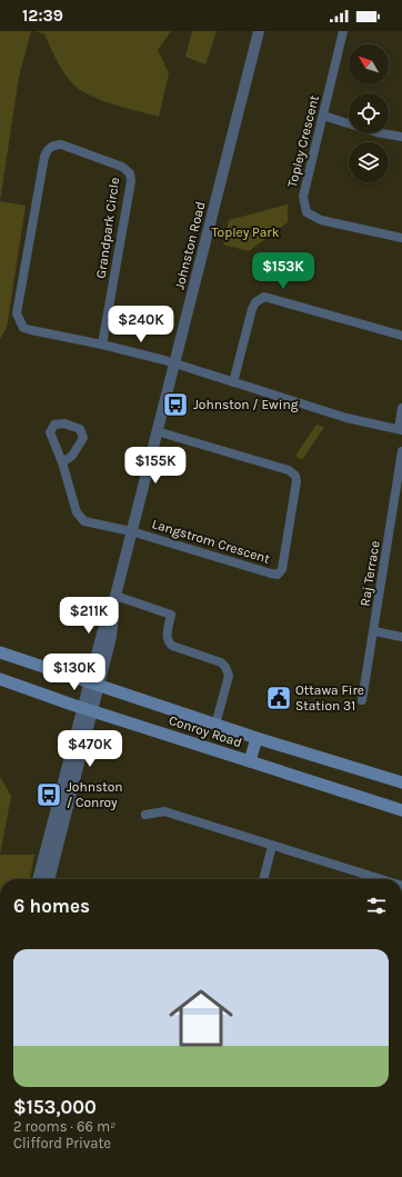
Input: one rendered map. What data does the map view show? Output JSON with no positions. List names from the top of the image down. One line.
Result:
{"streets":{"main road":["Conroy Road"],"street":["Topley Crescent","Grandpark Circle","Johnston Road","Langstrom Crescent","Raj Terrace"]},"crossings":[["Grandpark Circle","Johnston Road"],["Johnston Road","Langstrom Crescent"],["Johnston Road","Conroy Road"]],"parks":["Topley Park"],"places":{"bus stop":["Johnston / Ewing","Johnston / Conroy"],"public building":["Ottawa Fire Station 31"]},"north":"top left","page":{"status":"12:39","price":["$153K","$240K","$155K","$211K","$130K","$470K"],"heading":"6 homes","list":[{"name":"$153,000","note":"2 rooms · 66 m² · Clifford Private"}]}}
